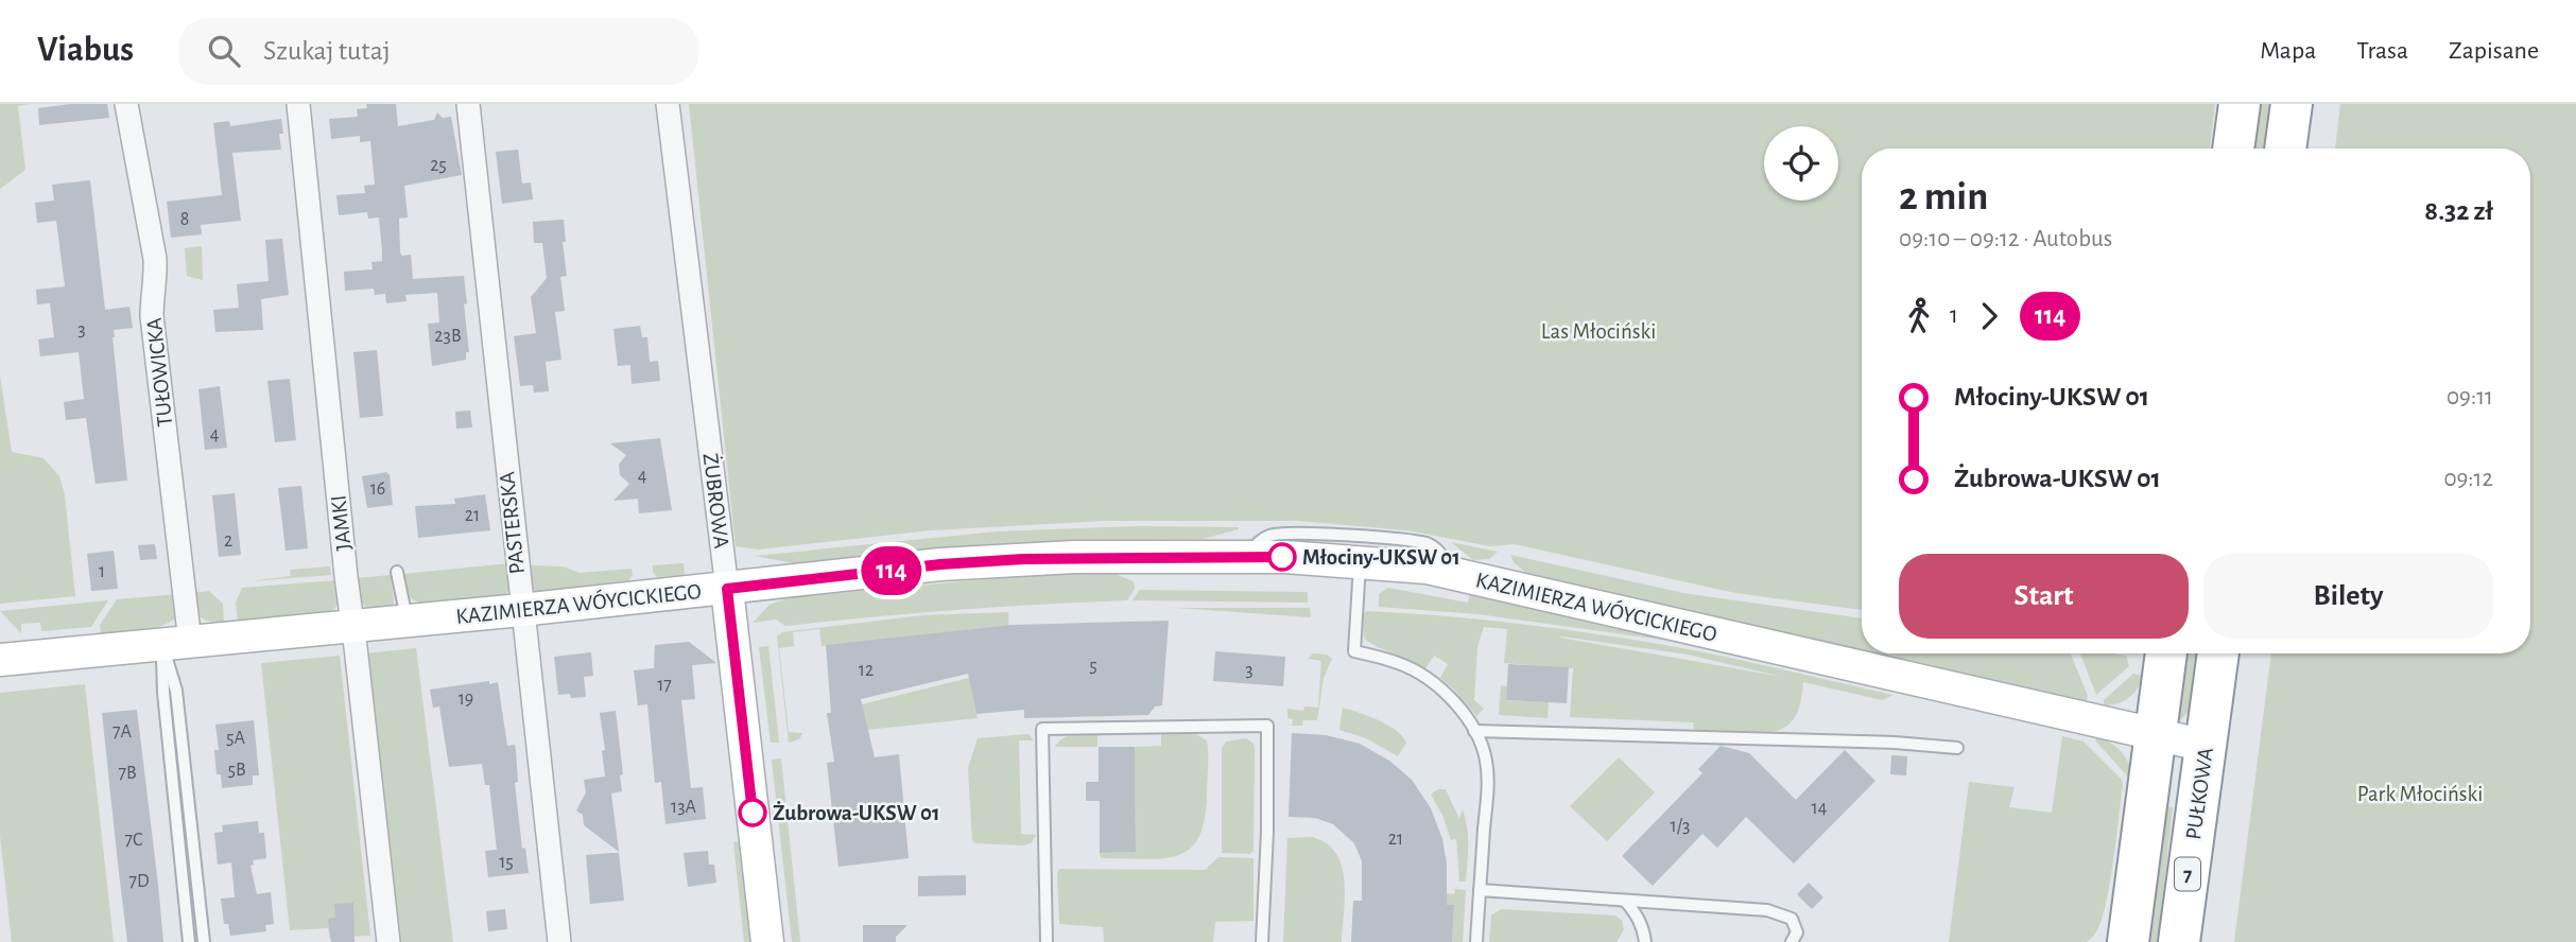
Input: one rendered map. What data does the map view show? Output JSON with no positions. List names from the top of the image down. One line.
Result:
{"streets":{"highway":["PUŁKOWA","7"],"street":["TUŁOWICKA","ŻUBROWA","JAMKI","PASTERSKA","KAZIMIERZA WÓYCICKIEGO"]},"crossings":[["TUŁOWICKA","KAZIMIERZA WÓYCICKIEGO"],["ŻUBROWA","KAZIMIERZA WÓYCICKIEGO"],["JAMKI","KAZIMIERZA WÓYCICKIEGO"],["PASTERSKA","KAZIMIERZA WÓYCICKIEGO"],["KAZIMIERZA WÓYCICKIEGO","PUŁKOWA"]],"parks":["Las Młociński","Park Młociński"],"places":["Młociny-UKSW 01","Żubrowa-UKSW 01"],"lines":["bus line 114"],"house_numbers":["25","8","3","23B","4","4","16","21","2","1","5","12","3","17","19","7A","5A","5B","7B","13A","14","1/3","21","7C","15","7D"],"page":{"header":"Viabus","search":"Szukaj tutaj","nav":["Mapa","Trasa","Zapisane"],"on_map":"114","heading":["2 min","09:10 – 09:12 · Autobus","8.32 zł"],"legs":["1","114"],"list":[{"name":"Młociny-UKSW 01","value":"09:11"},{"name":"Żubrowa-UKSW 01","value":"09:12"}],"buttons":["Start","Bilety"]}}
